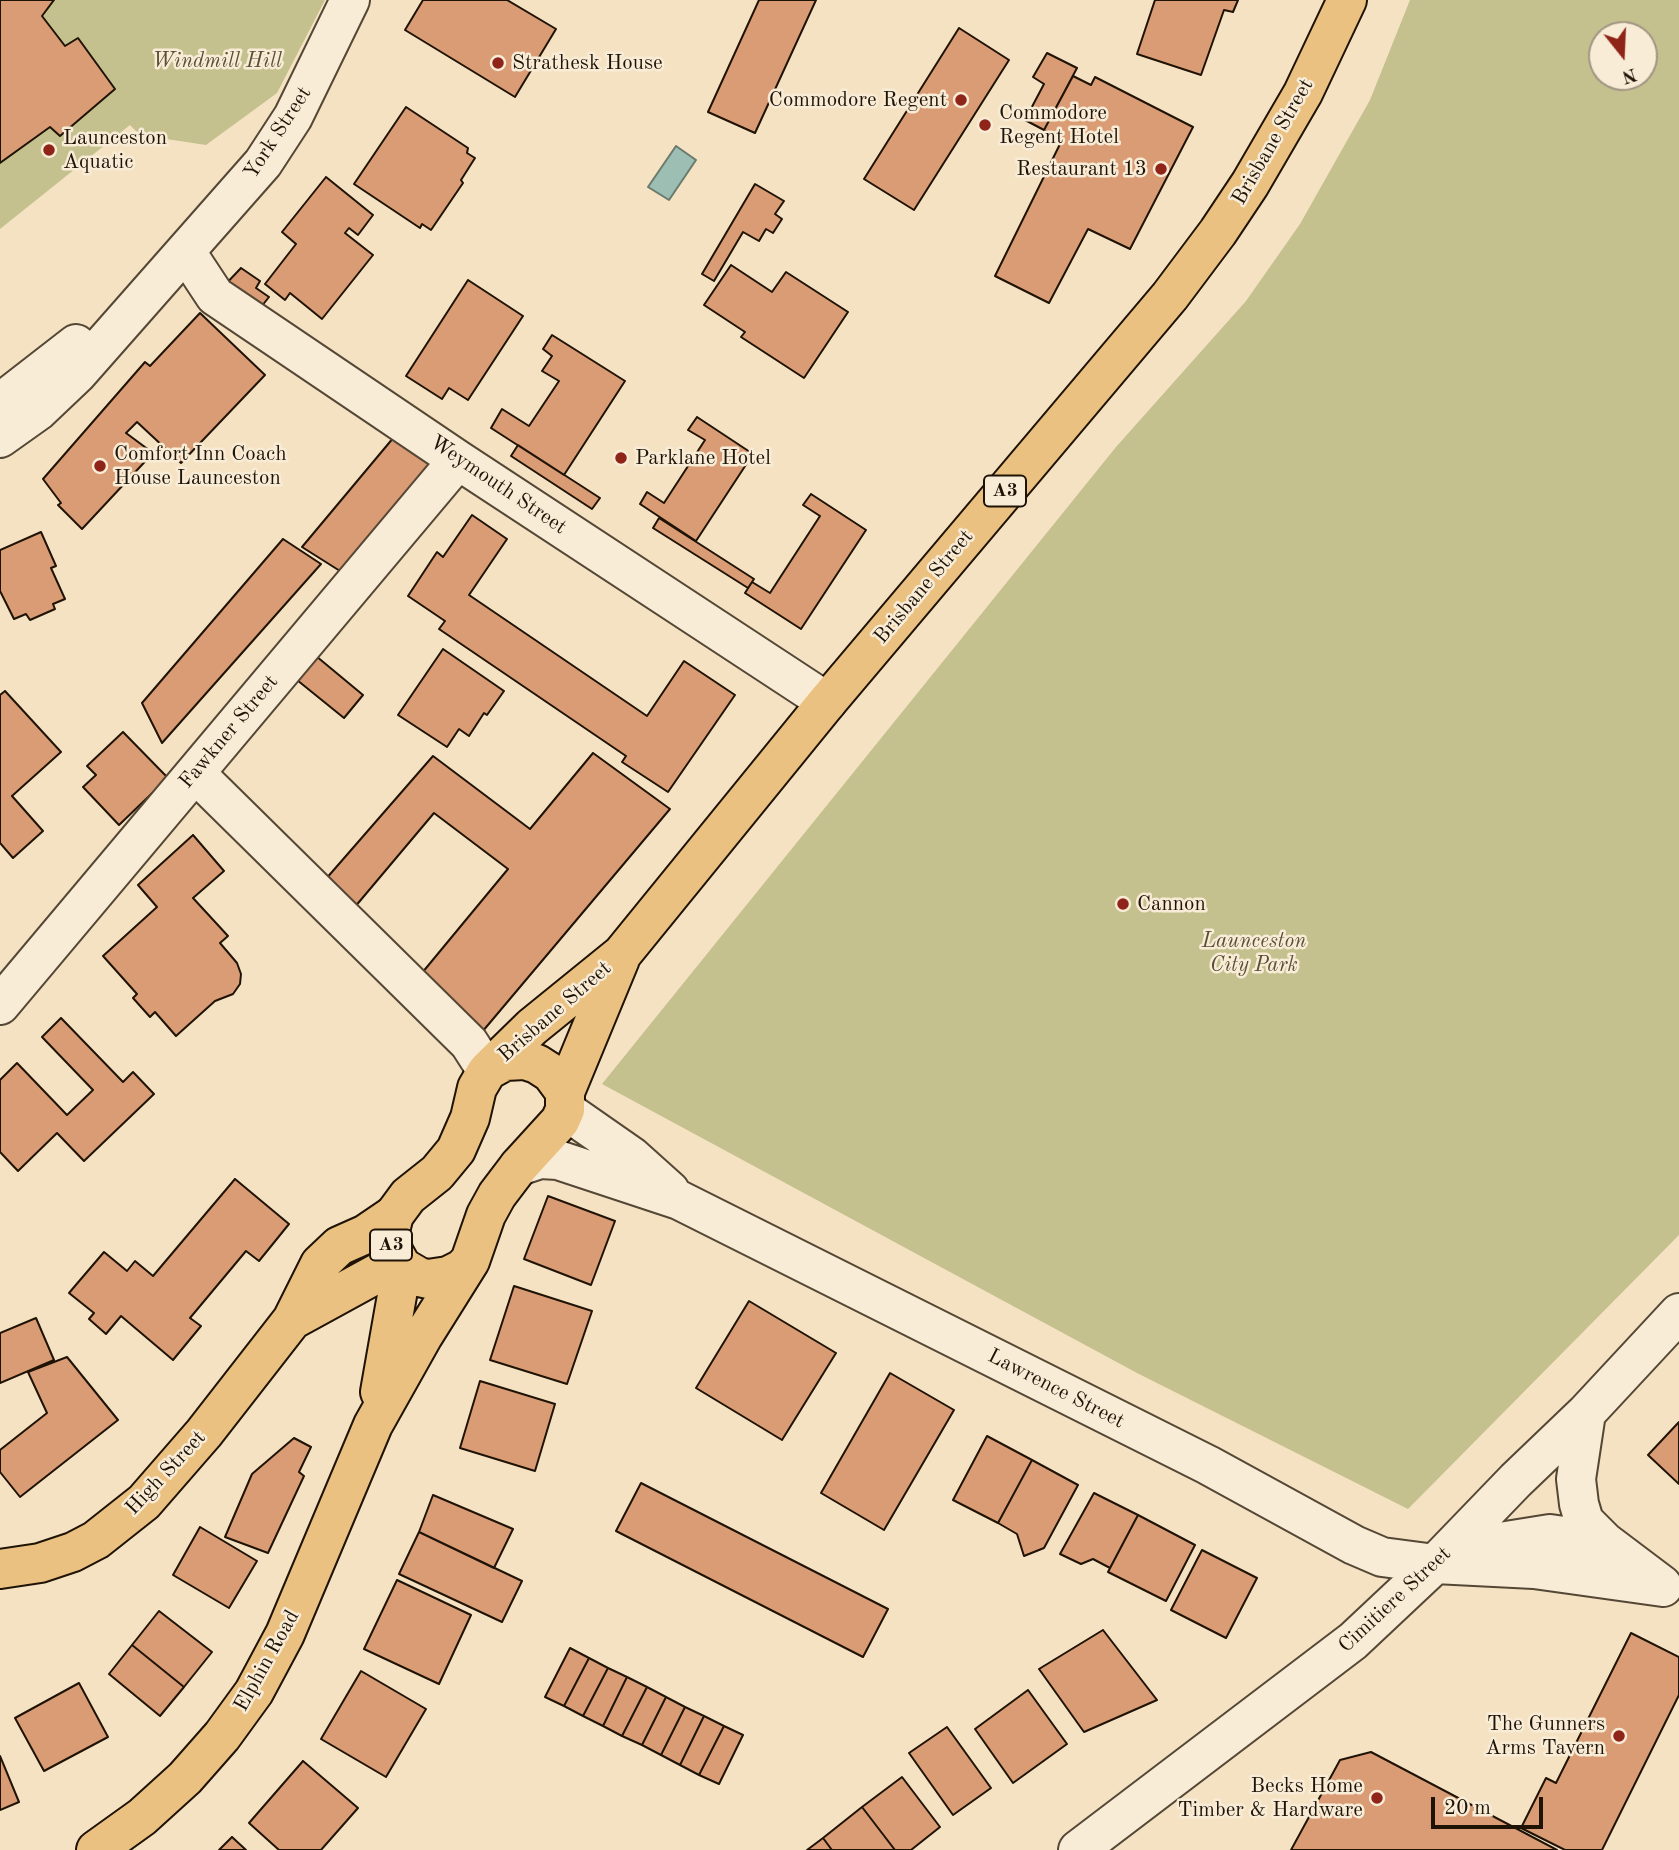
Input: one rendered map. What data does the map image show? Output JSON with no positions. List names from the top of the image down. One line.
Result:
{"streets":{"main road":["Brisbane Street","A3","High Street","Elphin Road"],"street":["York Street","Weymouth Street","Fawkner Street","Lawrence Street","Cimitiere Street"]},"crossings":[["York Street","Weymouth Street"],["Brisbane Street","Weymouth Street"],["Brisbane Street","A3"],["Brisbane Street","Lawrence Street"],["Weymouth Street","Fawkner Street"],["A3","Lawrence Street"],["A3","High Street"],["A3","Elphin Road"],["Lawrence Street","Cimitiere Street"],["High Street","Elphin Road"]],"parks":["Windmill Hill","Launceston City Park"],"places":["Strathesk House","Commodore Regent","Commodore Regent Hotel","Launceston Aquatic","Restaurant 13","Parklane Hotel","Comfort Inn Coach House Launceston","Cannon","The Gunners Arms Tavern","Becks Home Timber & Hardware"],"scale_bar":"20 m","north":"bottom"}
